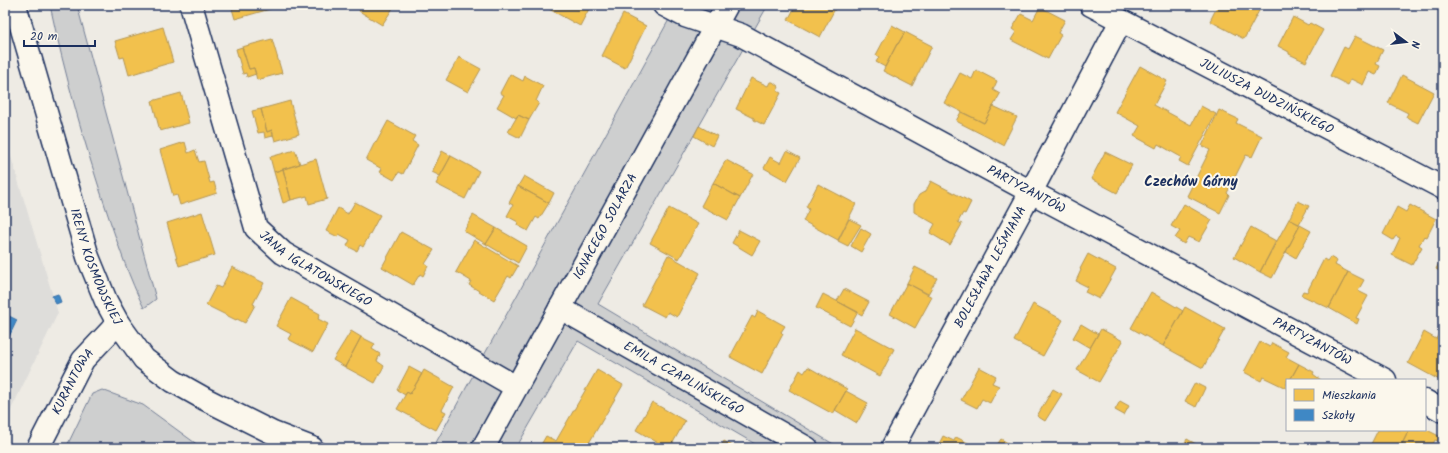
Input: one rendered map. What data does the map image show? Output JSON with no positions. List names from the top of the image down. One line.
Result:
{"streets":{"street":["JULIUSZA DUDZIŃSKIEGO","PARTYZANTÓW","IGNACEGO SOLARZA","IRENY KOSMOWSKIEJ","BOLESŁAWA LEŚMIANA","JANA IGLATOWSKIEGO","EMILA CZAPLIŃSKIEGO","KURANTOWA"]},"crossings":[["JULIUSZA DUDZIŃSKIEGO","BOLESŁAWA LEŚMIANA"],["PARTYZANTÓW","IGNACEGO SOLARZA"],["PARTYZANTÓW","BOLESŁAWA LEŚMIANA"],["IGNACEGO SOLARZA","JANA IGLATOWSKIEGO"],["IGNACEGO SOLARZA","EMILA CZAPLIŃSKIEGO"],["IRENY KOSMOWSKIEJ","KURANTOWA"]],"districts":["Czechów Górny"],"legend":["Mieszkania","Szkoły"],"scale_bar":"20 m","north":"right"}
